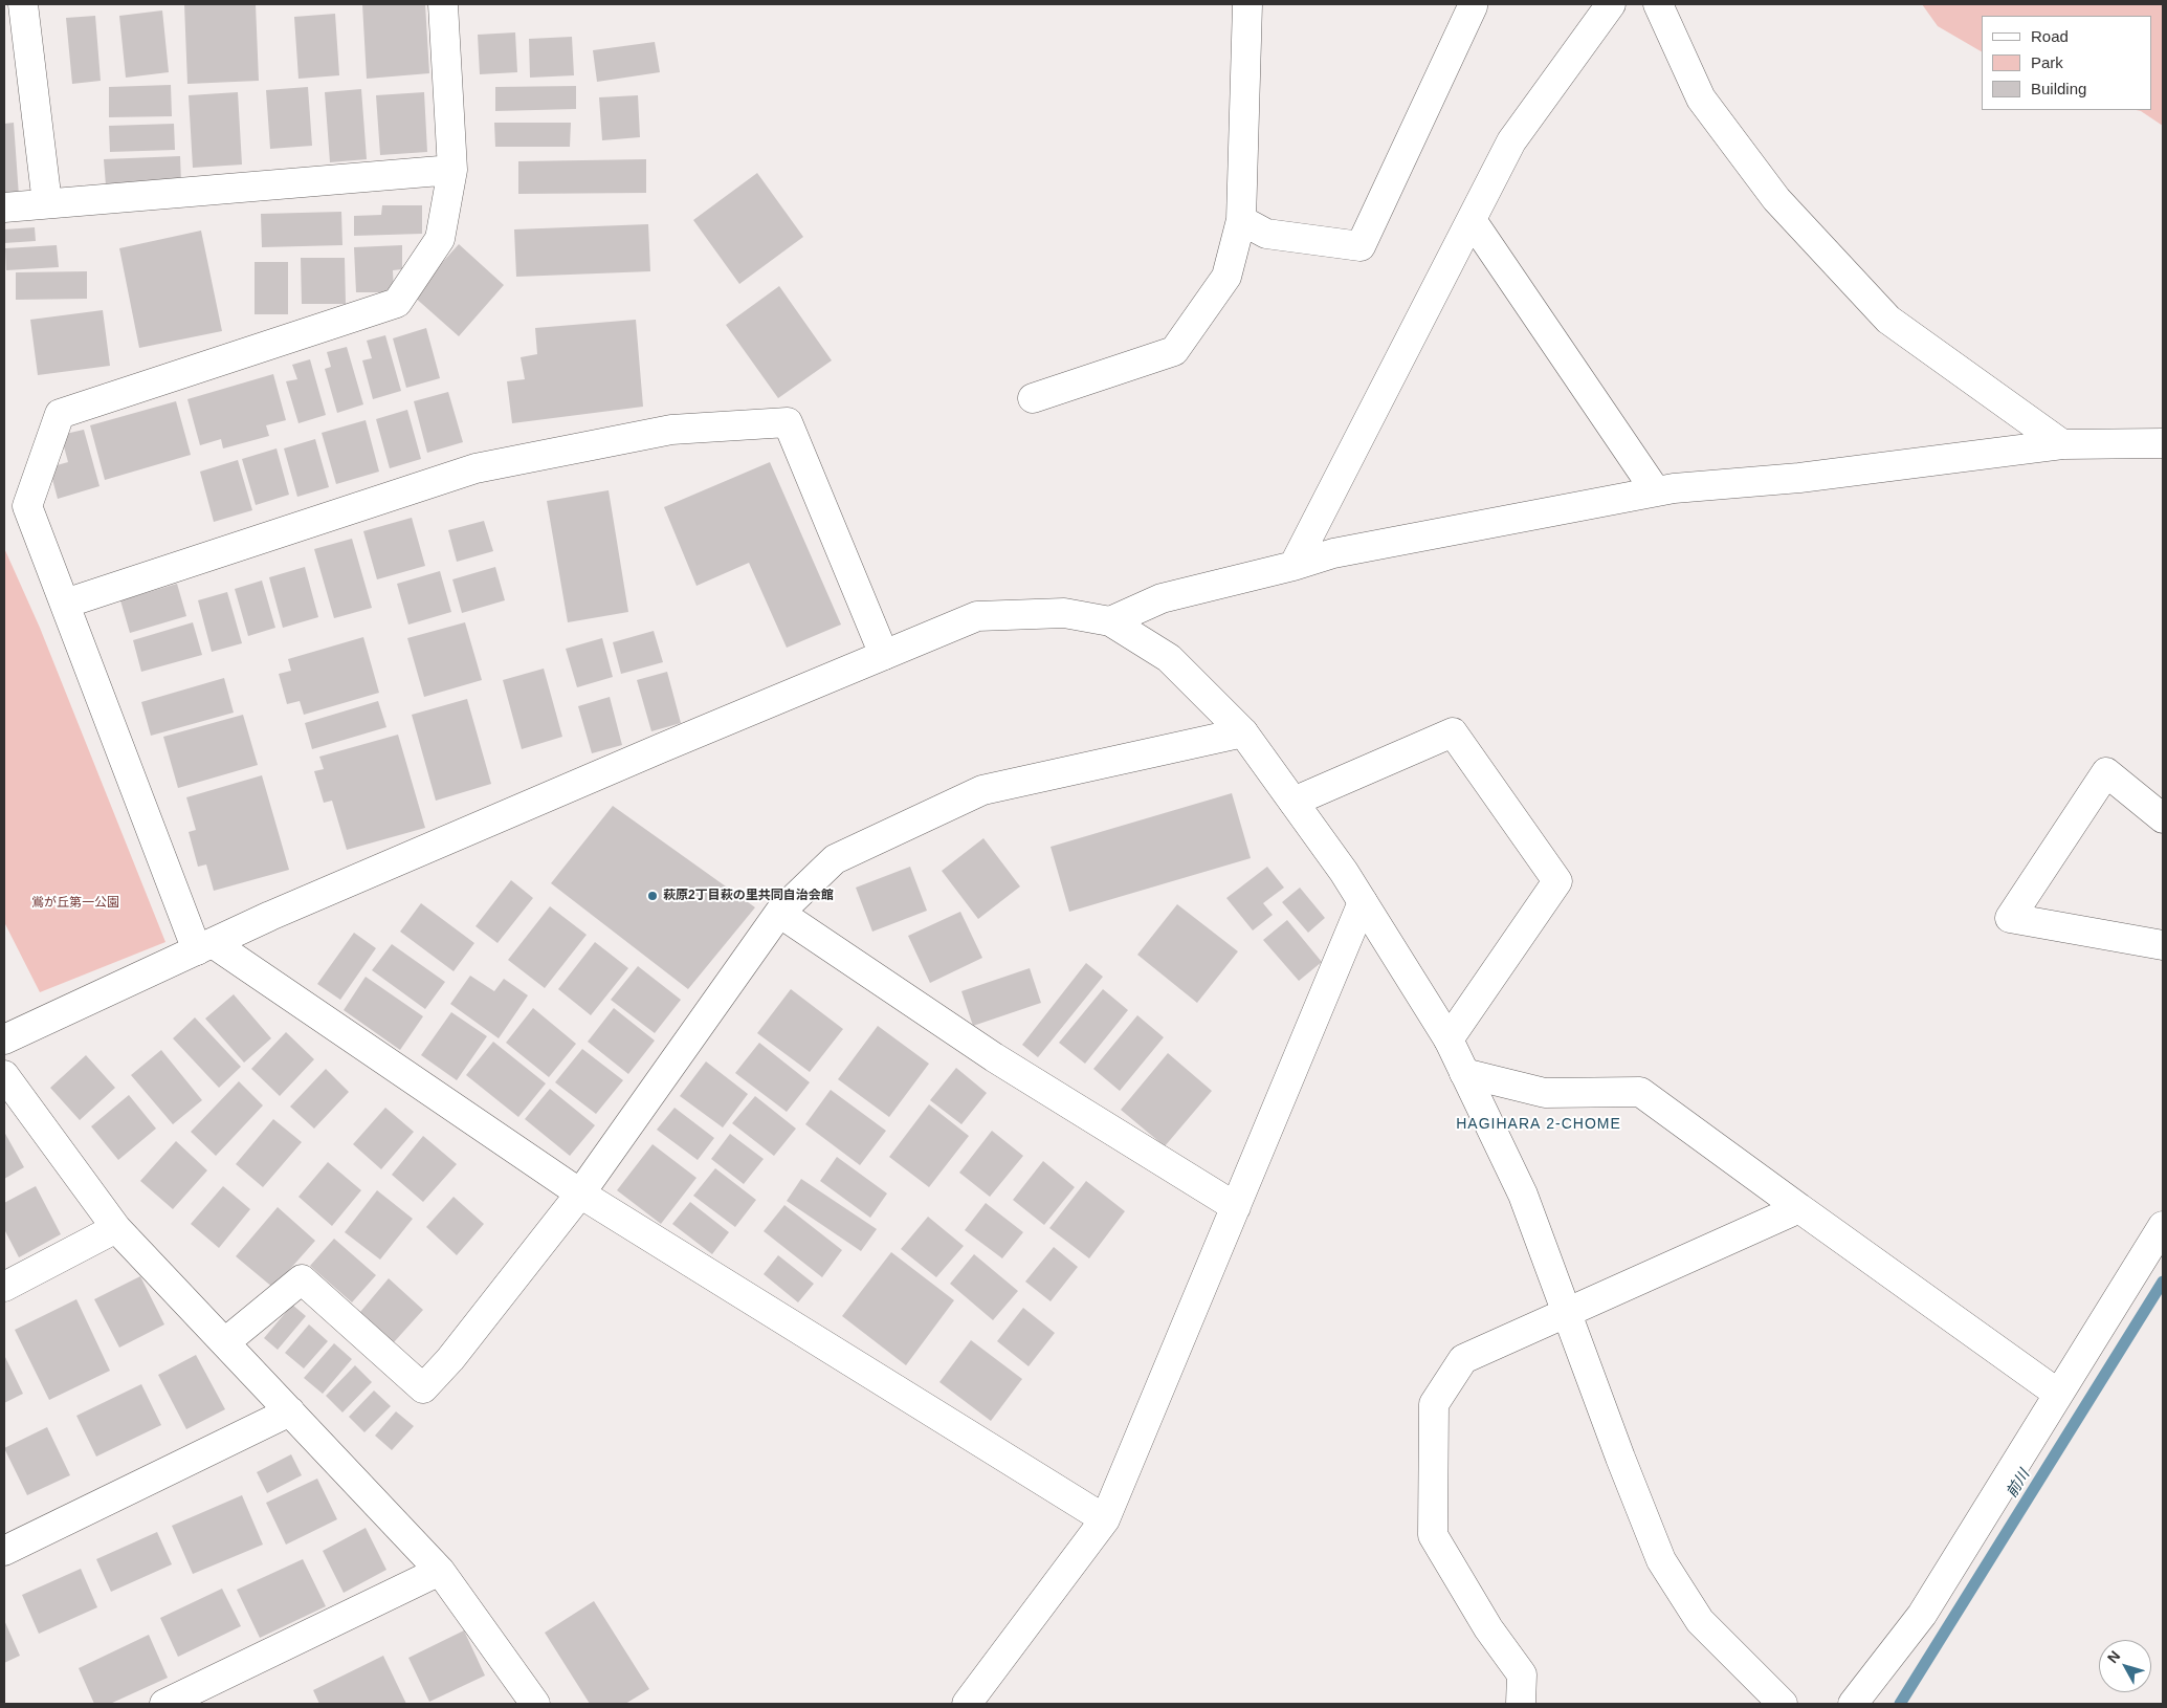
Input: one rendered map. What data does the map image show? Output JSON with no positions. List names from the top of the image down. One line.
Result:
{"districts":["HAGIHARA 2-CHOME"],"water":["前川"],"parks":["鴬が丘第一公園"],"places":["萩原2丁目萩の里共同自治会館"],"legend":["Road","Park","Building"],"north":"top left"}
